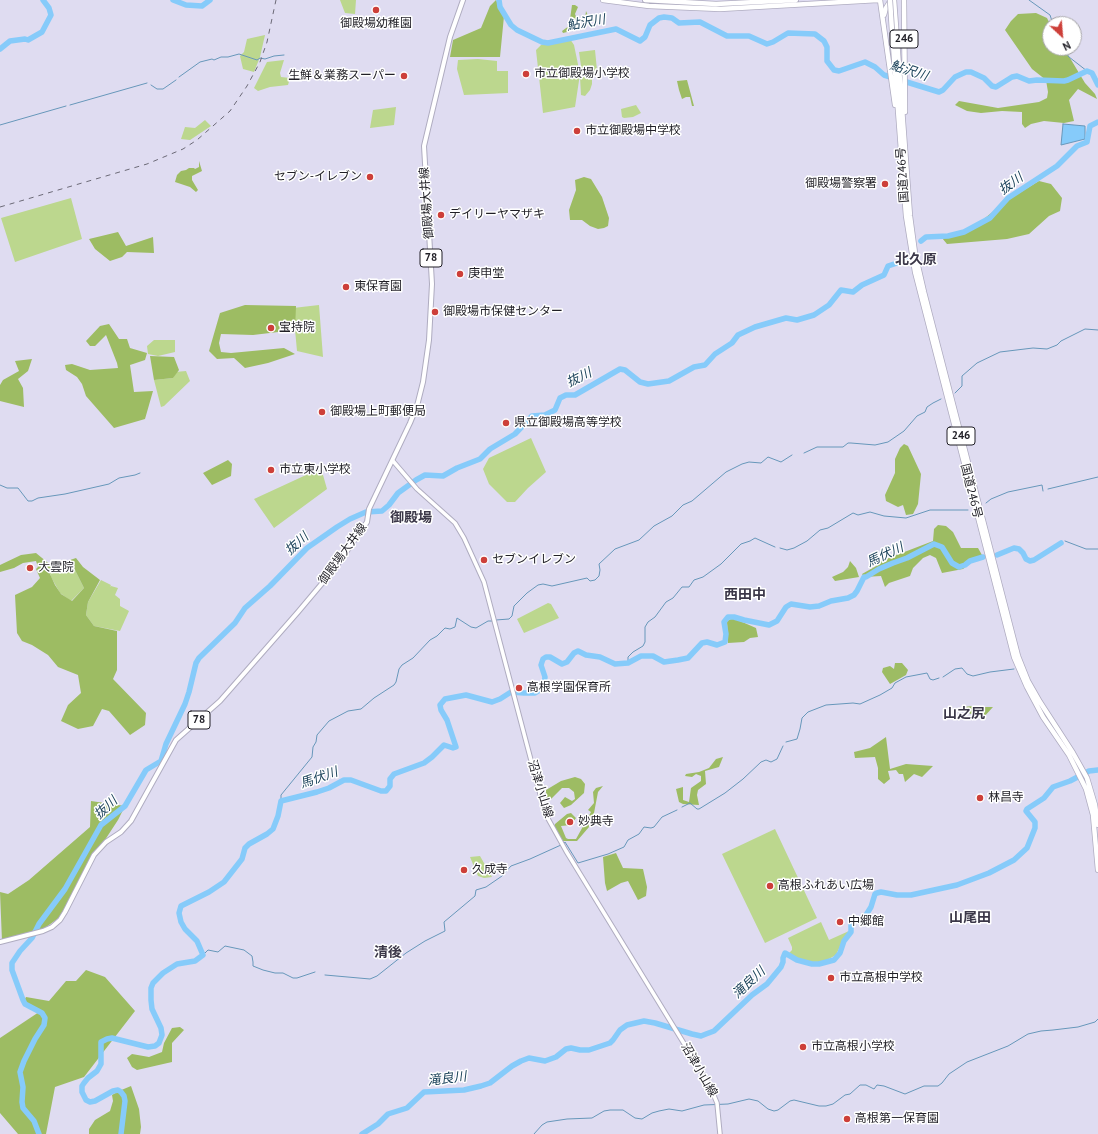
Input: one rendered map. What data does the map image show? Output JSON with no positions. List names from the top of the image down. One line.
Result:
{"streets":{"highway":["246","国道246号"],"main road":["御殿場大井線","78","沼津小山線"]},"crossings":[["246","国道246号"],["御殿場大井線","沼津小山線"]],"districts":["北久原","御殿場","西田中","山之尻","山尾田","清後"],"water":["鮎沢川","抜川","馬伏川","滝良川"],"places":["御殿場幼稚園","市立御殿場小学校","生鮮＆業務スーパー","市立御殿場中学校","セブン-イレブン","御殿場警察署","デイリーヤマザキ","庚申堂","東保育園","御殿場市保健センター","宝持院","御殿場上町郵便局","県立御殿場高等学校","市立東小学校","セブンイレブン","大雲院","高根学園保育所","林昌寺","妙典寺","久成寺","高根ふれあい広場","中郷館","市立高根中学校","市立高根小学校","高根第一保育園"],"north":"bottom right"}
